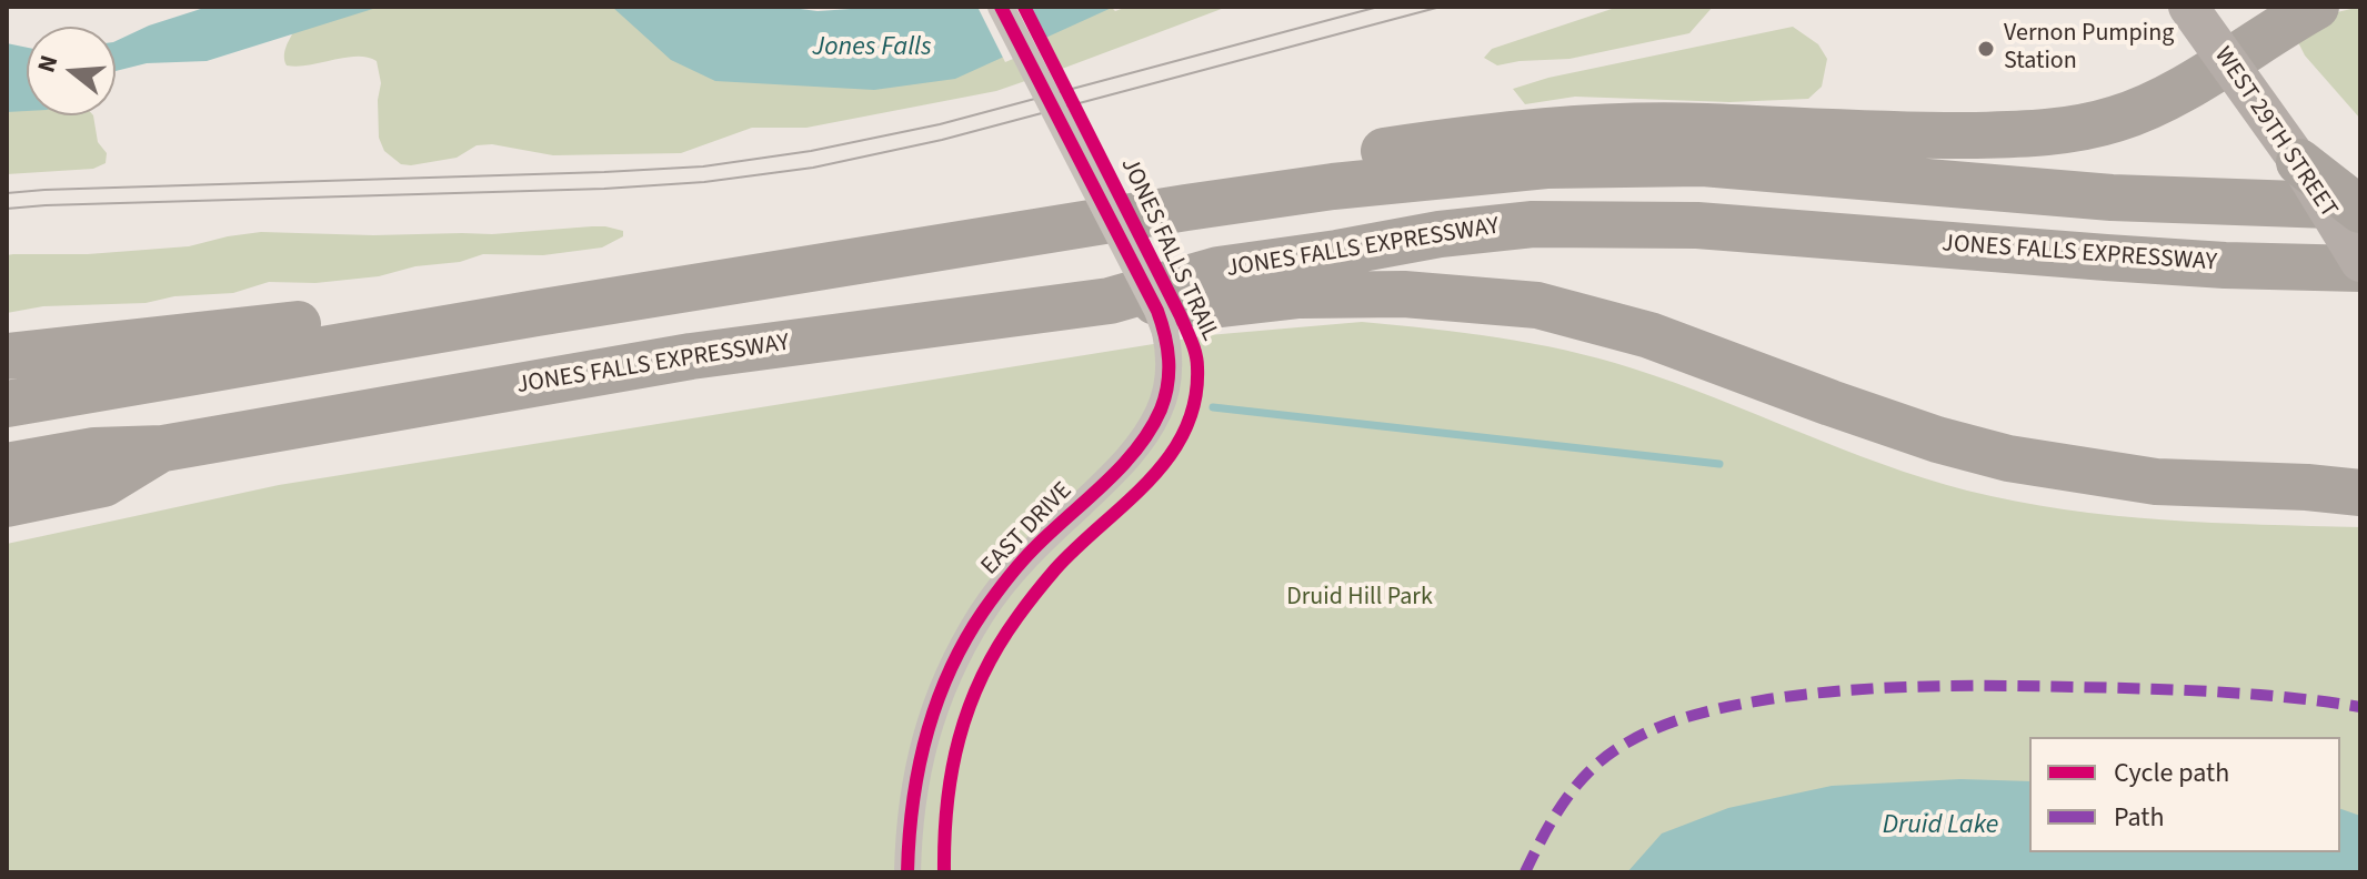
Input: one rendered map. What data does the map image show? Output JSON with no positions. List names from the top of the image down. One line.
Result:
{"streets":{"highway":["JONES FALLS EXPRESSWAY"],"main road":["WEST 29TH STREET"],"street":["EAST DRIVE"],"cycle path":["JONES FALLS TRAIL"]},"crossings":[["WEST 29TH STREET","JONES FALLS EXPRESSWAY"]],"water":["Jones Falls","Druid Lake"],"parks":["Druid Hill Park"],"places":["Vernon Pumping Station"],"legend":["Cycle path","Path"],"north":"left"}
